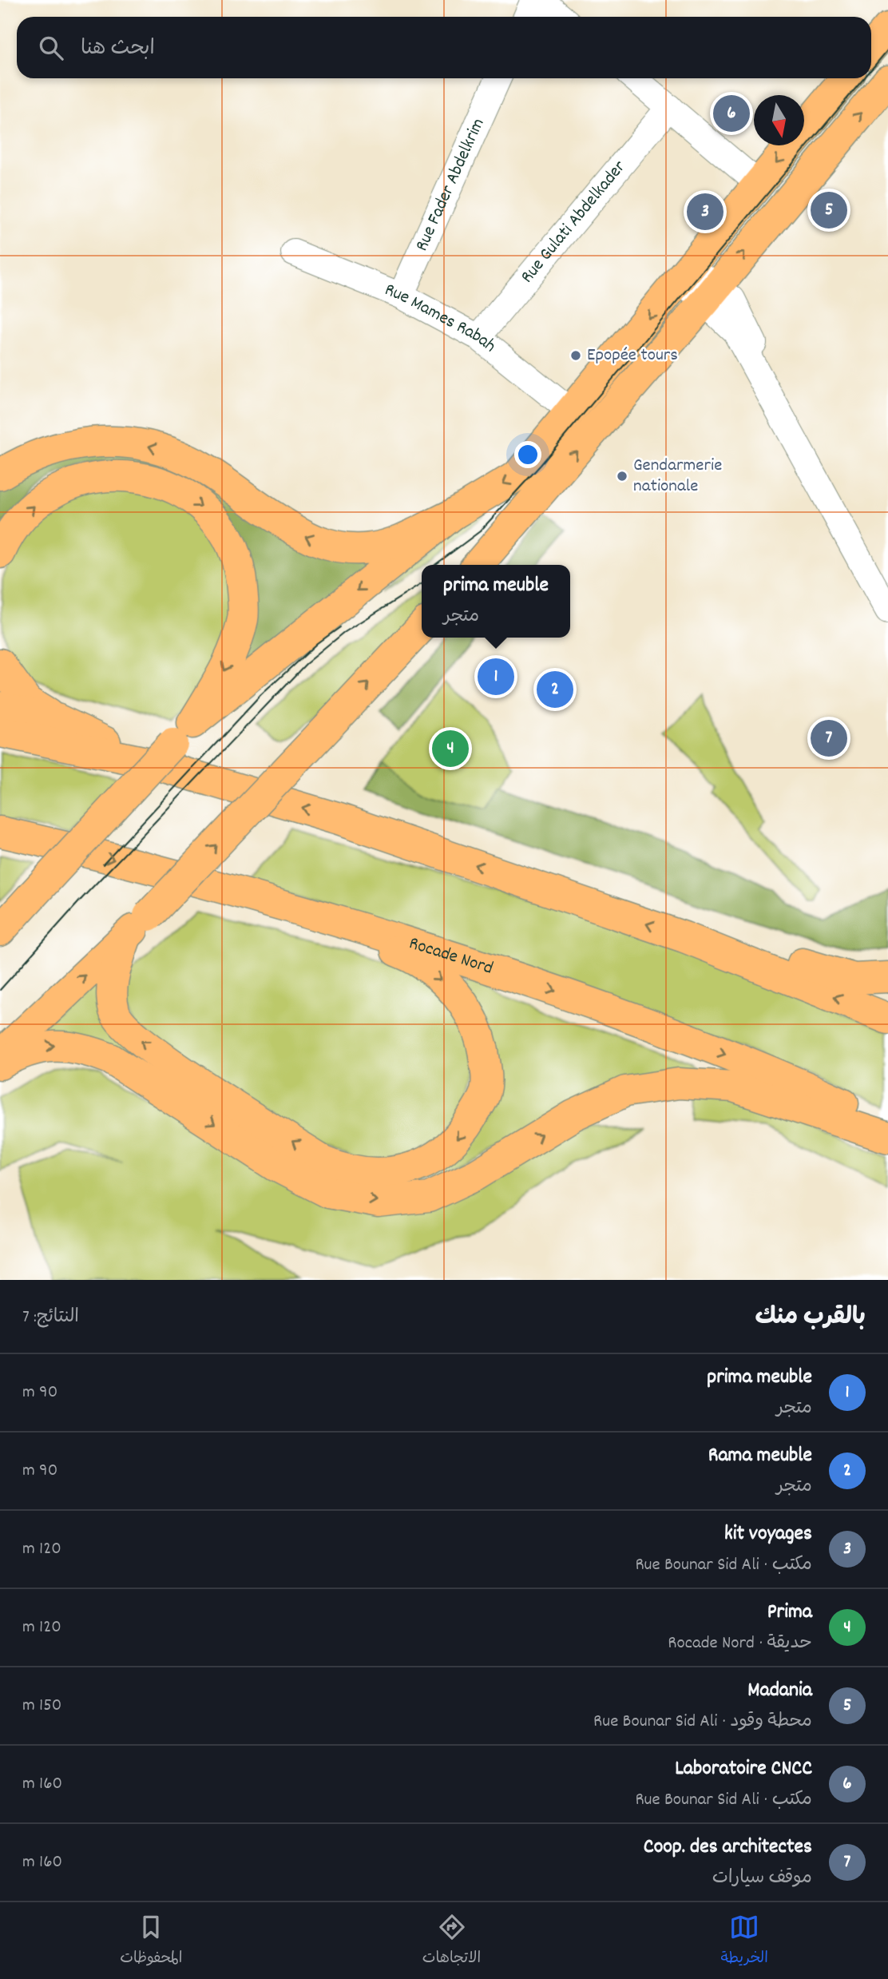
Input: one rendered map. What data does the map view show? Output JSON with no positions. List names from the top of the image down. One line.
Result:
{"streets":{"main road":["Rocade Nord"],"street":["Rue Fader Abdelkrim","Rue Gulati Abdelkader","Rue Mames Rabah"]},"crossings":[["Rue Fader Abdelkrim","Rue Mames Rabah"],["Rue Gulati Abdelkader","Rue Mames Rabah"]],"places":["Epopée tours","Gendarmerie nationale"],"north":"bottom","page":{"search":"ابحث هنا","pins":["6","5","3","1","2","7","4"],"popup":["prima meuble","متجر"],"heading":["بالقرب منك","النتائج: 7"],"list":[{"mark":"1","name":"prima meuble","note":"متجر","value":"90 m"},{"mark":"2","name":"Rama meuble","note":"متجر","value":"90 m"},{"mark":"3","name":"kit voyages","note":"مكتب · Rue Bounar Sid Ali","value":"120 m"},{"mark":"4","name":"Prima","note":"حديقة · Rocade Nord","value":"120 m"},{"mark":"5","name":"Madania","note":"محطة وقود · Rue Bounar Sid Ali","value":"150 m"},{"mark":"6","name":"Laboratoire CNCC","note":"مكتب · Rue Bounar Sid Ali","value":"160 m"},{"mark":"7","name":"Coop. des architectes","note":"موقف سيارات","value":"160 m"}],"nav":["الخريطة","الاتجاهات","المحفوظات"]}}
